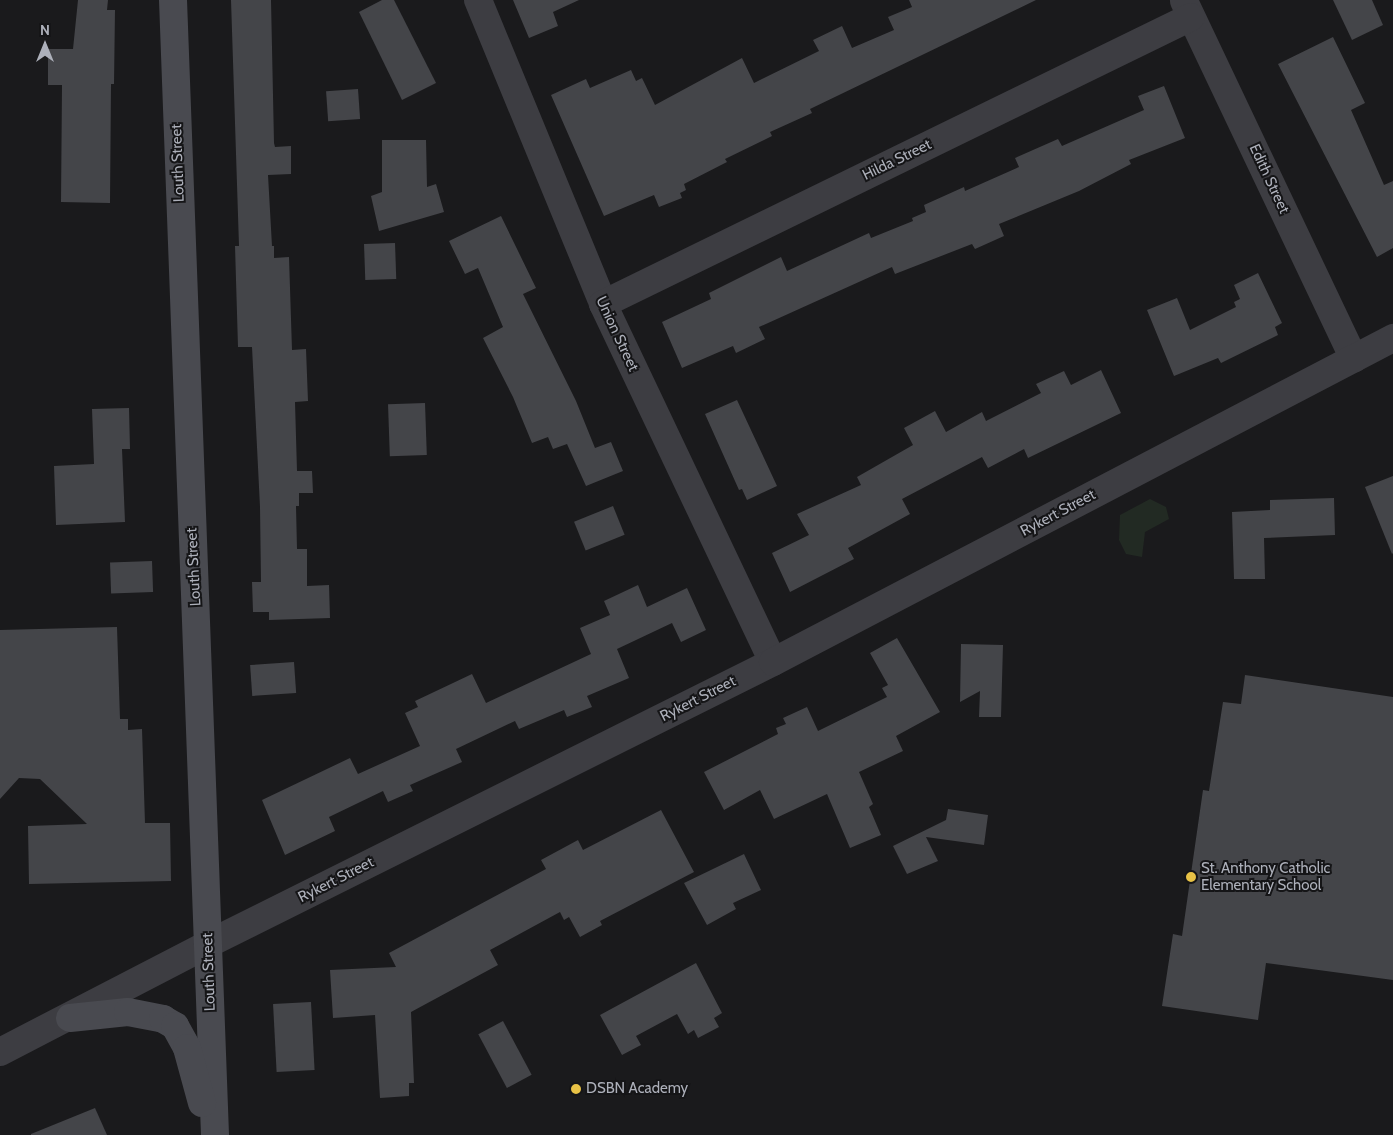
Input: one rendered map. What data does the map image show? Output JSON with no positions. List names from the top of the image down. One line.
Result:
{"streets":{"main road":["Louth Street"],"street":["Hilda Street","Edith Street","Union Street","Rykert Street"]},"crossings":[["Hilda Street","Edith Street"],["Hilda Street","Union Street"],["Louth Street","Rykert Street"],["Edith Street","Rykert Street"],["Union Street","Rykert Street"]],"places":["St. Anthony Catholic Elementary School","DSBN Academy"],"north":"top"}
